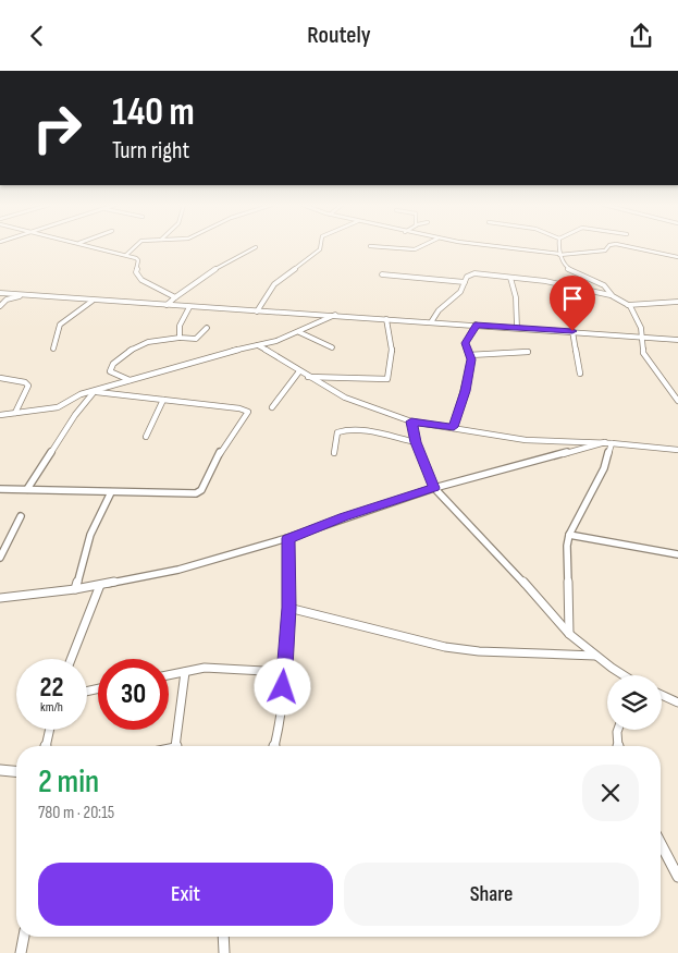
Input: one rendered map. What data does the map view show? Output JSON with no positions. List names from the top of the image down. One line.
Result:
{"page":{"header":"Routely","turn":["140 m","Turn right"],"speed":"22 km/h","limit":"30","heading":["2 min","780 m · 20:15"],"buttons":["Exit","Share"]}}
